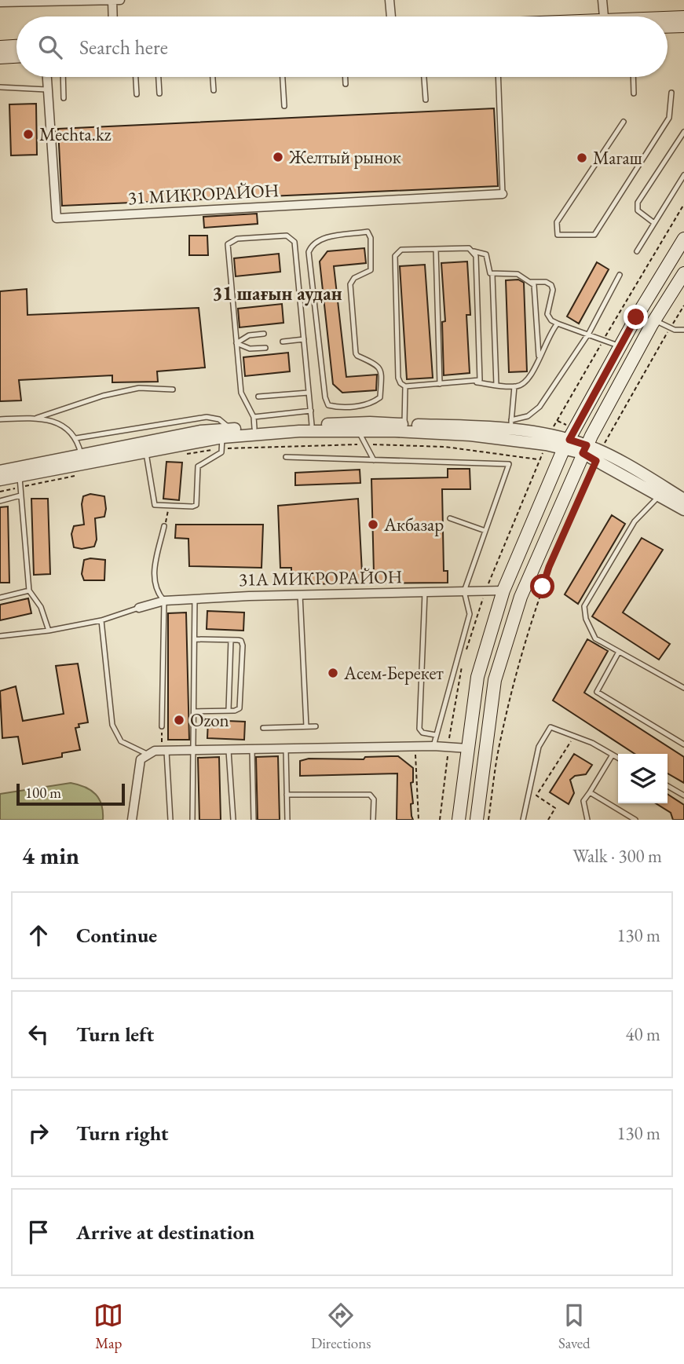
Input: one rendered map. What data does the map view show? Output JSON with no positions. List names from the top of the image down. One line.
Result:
{"streets":{"street":["31 МИКРОРАЙОН","31А МИКРОРАЙОН"]},"districts":["31 шағын аудан"],"places":["Mechta.kz","Желтый рынок","Магаш","Акбазар","Асем-Берекет","Ozon"],"scale_bar":"100 m","page":{"search":"Search here","scale":"100 m","heading":["4 min","Walk · 300 m"],"list":[["Continue","130 m"],["Turn left","40 m"],["Turn right","130 m"],"Arrive at destination"],"nav":["Map","Directions","Saved"]}}
